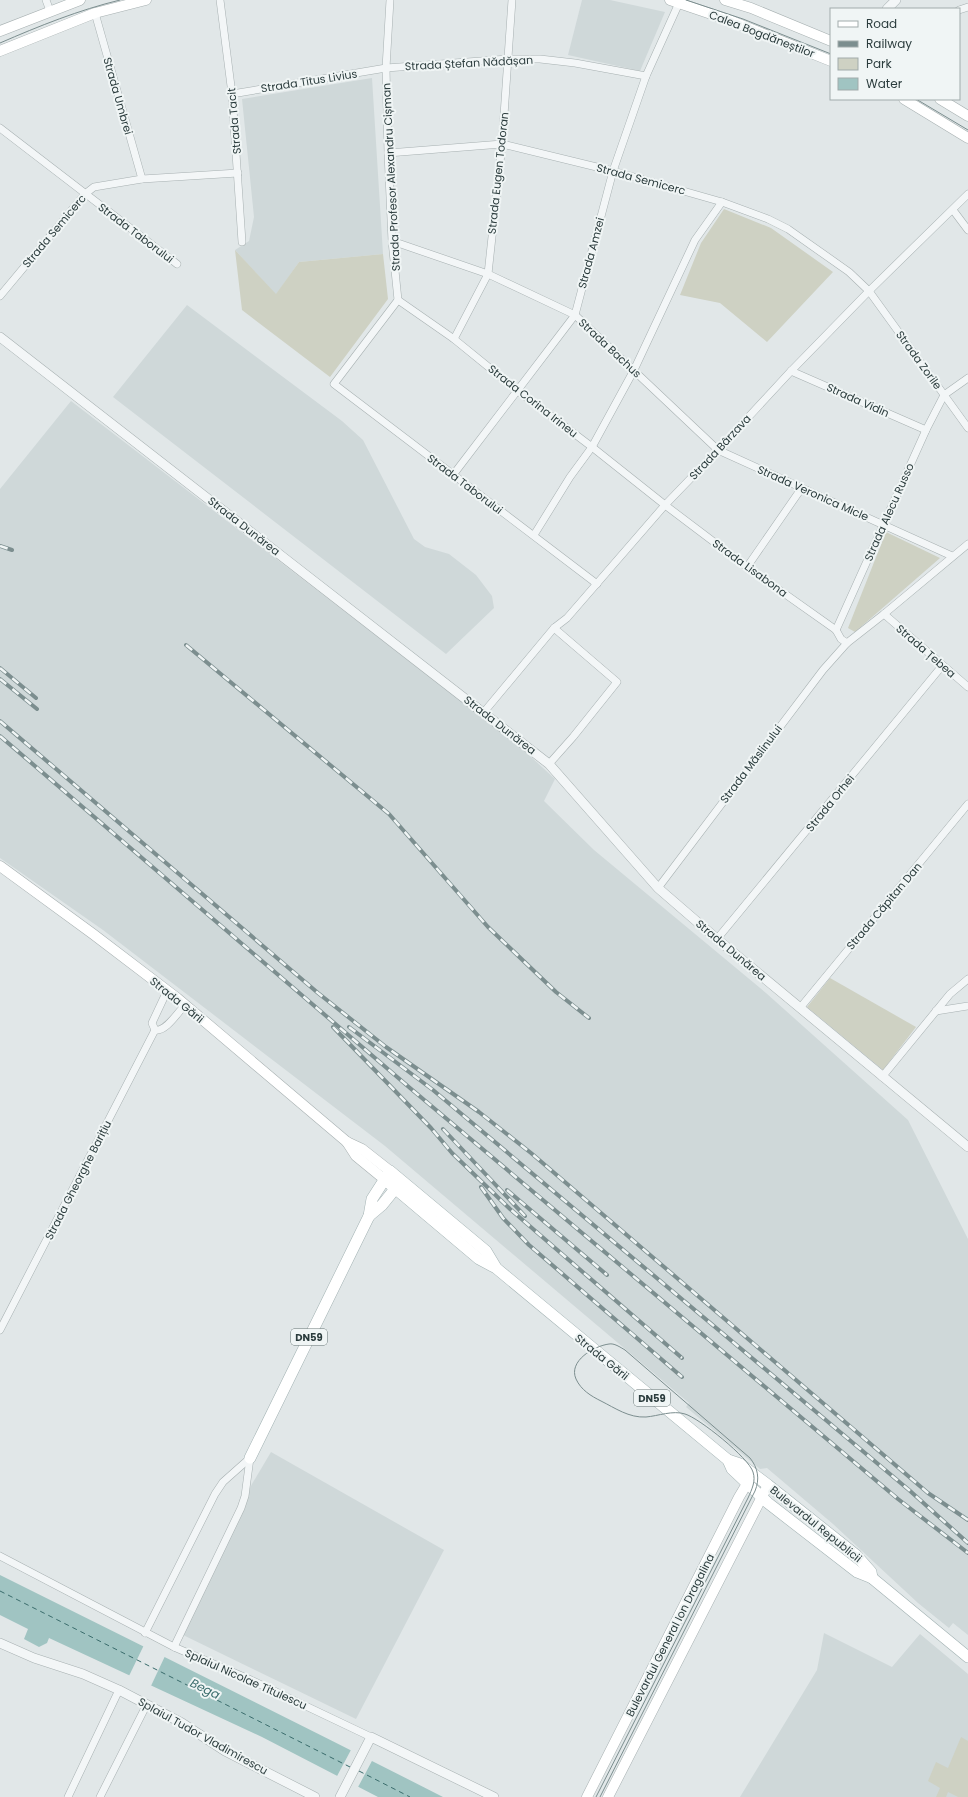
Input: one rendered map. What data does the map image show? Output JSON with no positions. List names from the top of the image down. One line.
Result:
{"streets":{"main road":["Calea Bogdăneștilor","Strada Gării","DN59","Bulevardul Republicii","Bulevardul General Ion Dragalina"],"street":["Strada Ștefan Nădășan","Strada Titus Livius","Strada Umbrei","Strada Tacit","Strada Eugen Todoran","Strada Profesor Alexandru Cișman","Strada Semicerc","Strada Taborului","Strada Amzei","Strada Bachus","Strada Zorile","Strada Vidin","Strada Corina Irineu","Strada Bârzava","Strada Veronica Micle","Strada Alecu Russo","Strada Dunărea","Strada Lisabona","Strada Țebea","Strada Măslinului","Strada Orhei","Strada Căpitan Dan","Strada Gheorghe Barițiu","Splaiul Nicolae Titulescu","Splaiul Tudor Vladimirescu"]},"crossings":[["Calea Bogdăneștilor","Strada Amzei"],["Strada Ștefan Nădășan","Strada Titus Livius"],["Strada Ștefan Nădășan","Strada Eugen Todoran"],["Strada Ștefan Nădășan","Strada Profesor Alexandru Cișman"],["Strada Ștefan Nădășan","Strada Amzei"],["Strada Titus Livius","Strada Tacit"],["Strada Titus Livius","Strada Profesor Alexandru Cișman"],["Strada Umbrei","Strada Semicerc"],["Strada Tacit","Strada Semicerc"],["Strada Eugen Todoran","Strada Semicerc"],["Strada Eugen Todoran","Strada Bachus"],["Strada Eugen Todoran","Strada Corina Irineu"],["Strada Profesor Alexandru Cișman","Strada Semicerc"],["Strada Profesor Alexandru Cișman","Strada Taborului"],["Strada Profesor Alexandru Cișman","Strada Bachus"],["Strada Profesor Alexandru Cișman","Strada Corina Irineu"],["Strada Semicerc","Strada Taborului"],["Strada Semicerc","Strada Amzei"],["Strada Semicerc","Strada Zorile"],["Strada Semicerc","Strada Bârzava"],["Strada Taborului","Strada Amzei"],["Strada Taborului","Strada Corina Irineu"],["Strada Taborului","Strada Bârzava"],["Strada Amzei","Strada Bachus"],["Strada Amzei","Strada Corina Irineu"],["Strada Bachus","Strada Bârzava"],["Strada Bachus","Strada Veronica Micle"],["Strada Zorile","Strada Bârzava"],["Strada Zorile","Strada Alecu Russo"],["Strada Vidin","Strada Bârzava"],["Strada Vidin","Strada Alecu Russo"],["Strada Corina Irineu","Strada Bârzava"],["Strada Corina Irineu","Strada Lisabona"],["Strada Bârzava","Strada Veronica Micle"],["Strada Bârzava","Strada Dunărea"],["Strada Bârzava","Strada Lisabona"],["Strada Veronica Micle","Strada Alecu Russo"],["Strada Veronica Micle","Strada Măslinului"],["Strada Alecu Russo","Strada Lisabona"],["Strada Dunărea","Strada Măslinului"],["Strada Dunărea","Strada Orhei"],["Strada Dunărea","Strada Căpitan Dan"],["Strada Țebea","Strada Măslinului"],["Strada Țebea","Strada Orhei"],["Strada Gării","Strada Gheorghe Barițiu"],["Strada Gării","DN59"],["Strada Gării","Bulevardul Republicii"],["Strada Gării","Bulevardul General Ion Dragalina"],["Bulevardul Republicii","Bulevardul General Ion Dragalina"]],"water":["Bega"],"legend":["Road","Railway","Park","Water"]}
